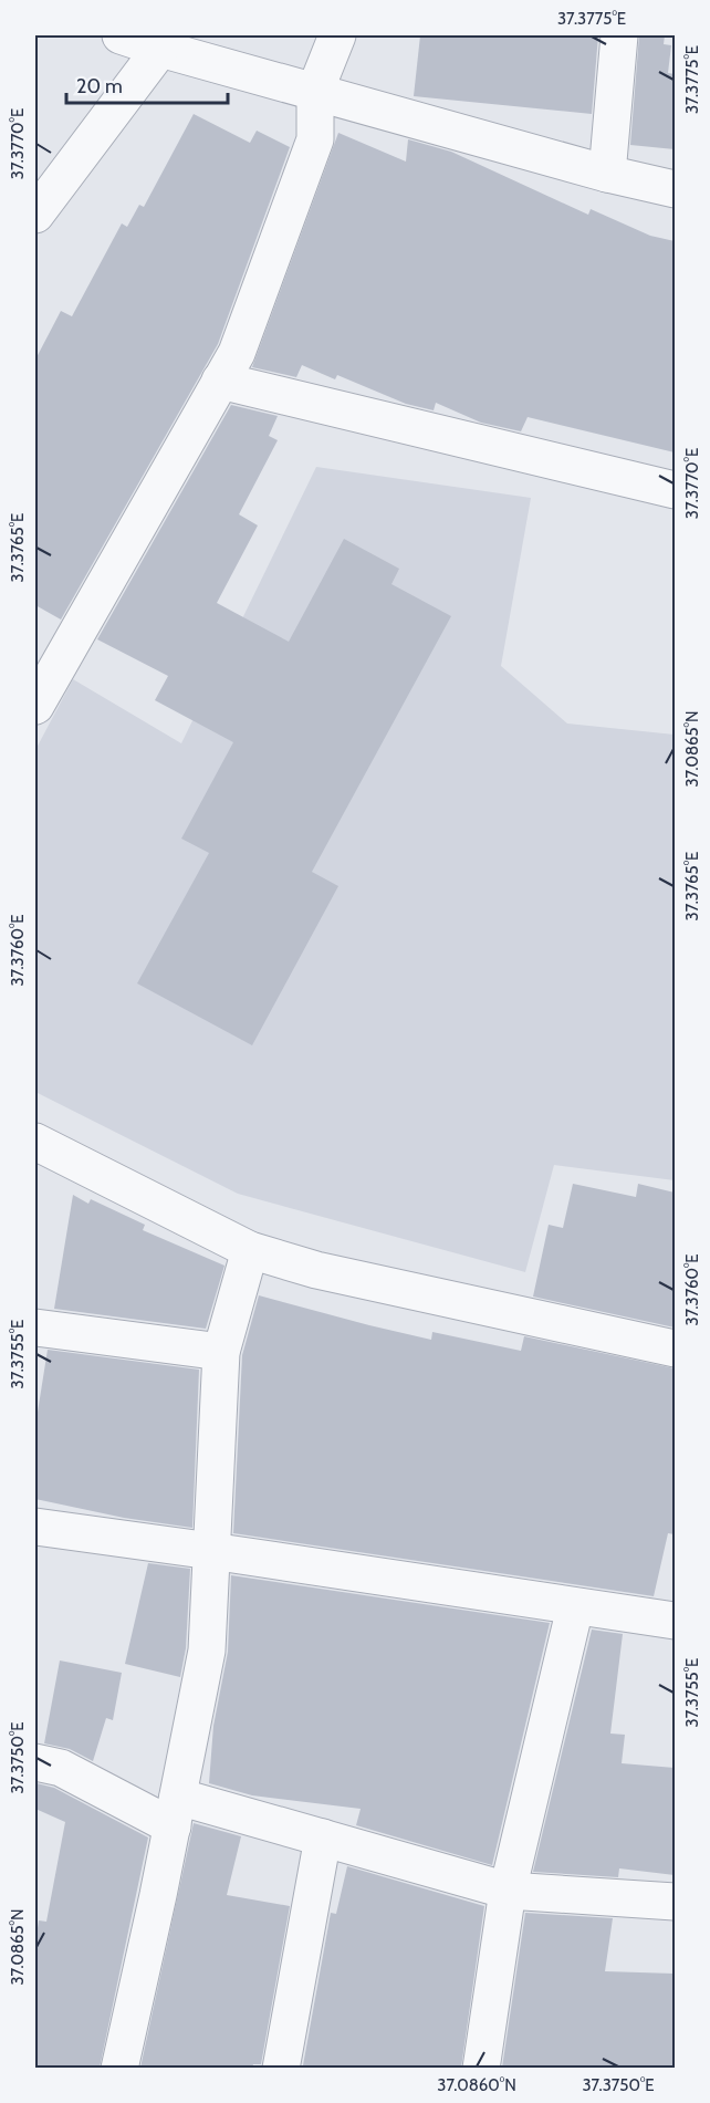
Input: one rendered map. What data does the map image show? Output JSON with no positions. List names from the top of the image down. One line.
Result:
{"scale_bar":"20 m","coordinates":["37.3775°E","37.3770°E","37.3765°E","37.0865°N","37.3760°E","37.3755°E","37.3750°E","37.0860°N"]}
